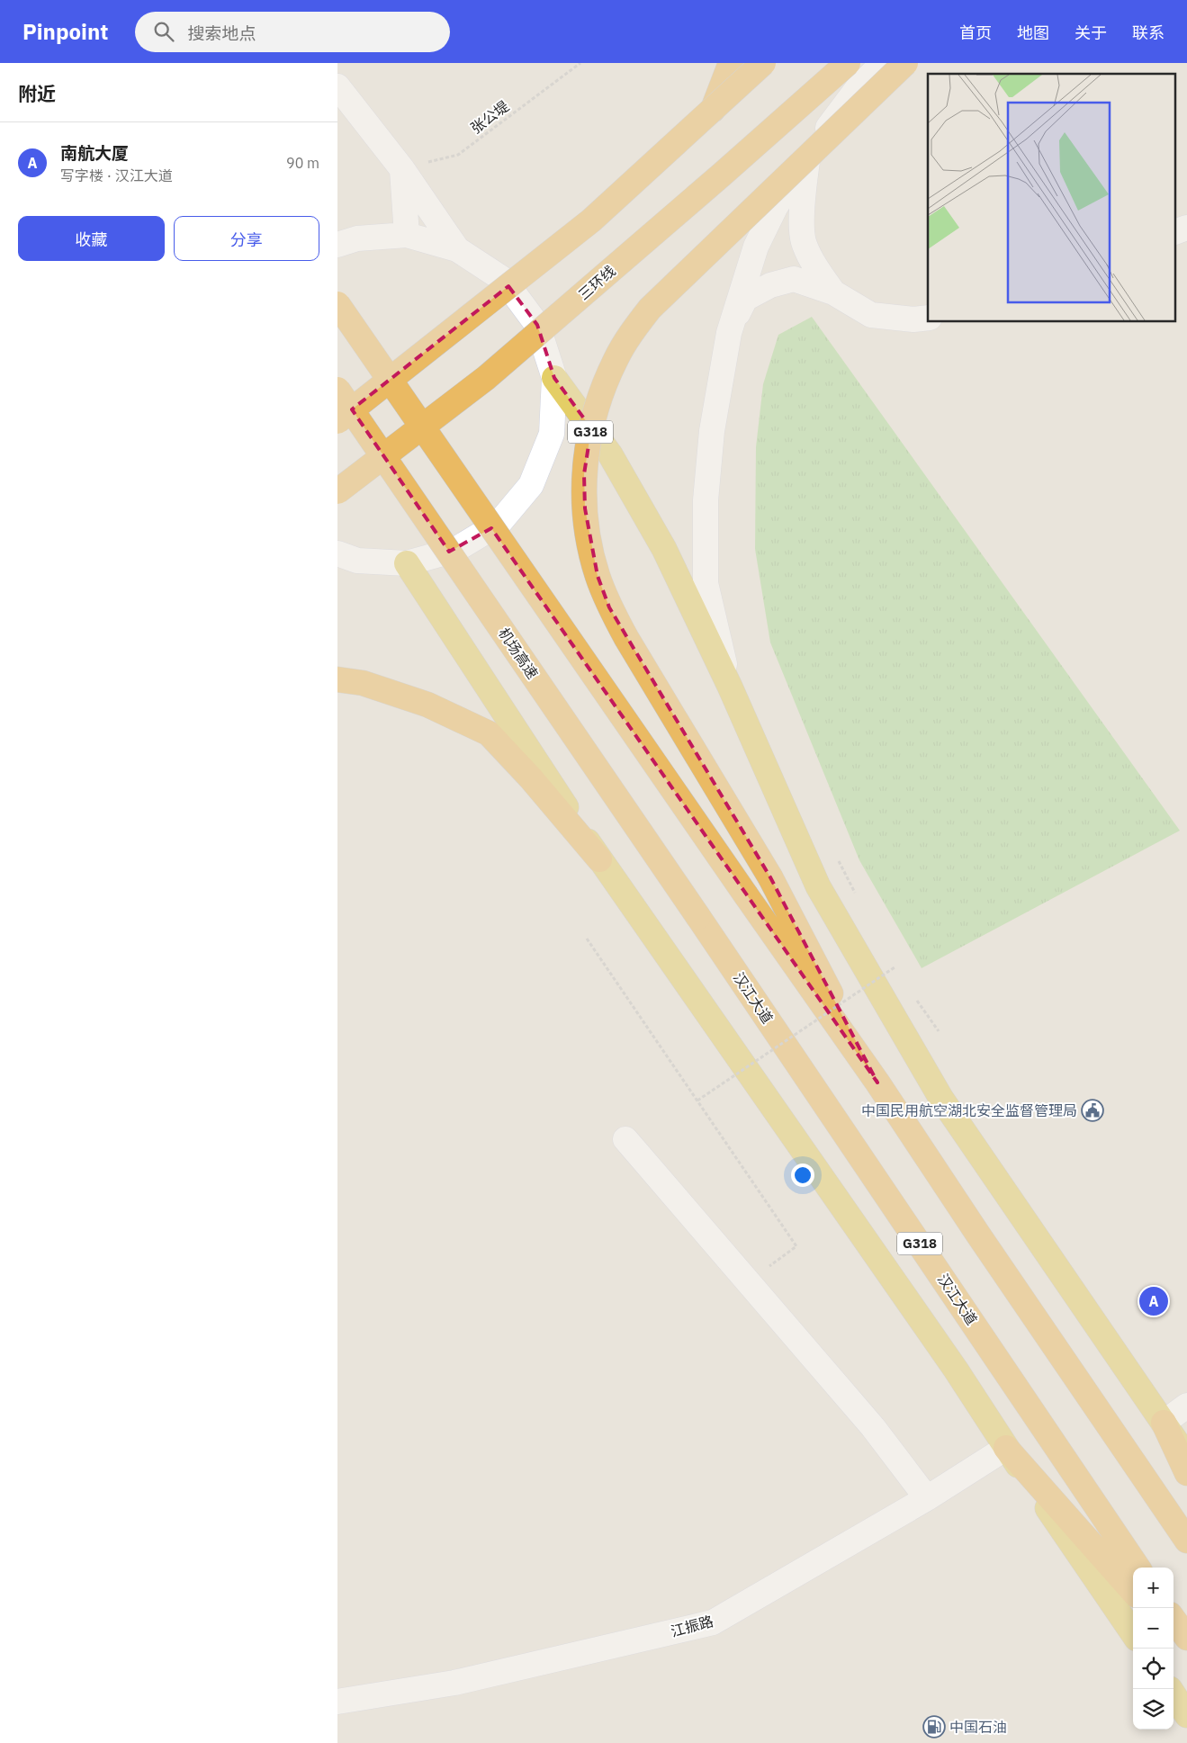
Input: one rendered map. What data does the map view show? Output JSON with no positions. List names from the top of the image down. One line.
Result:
{"streets":{"highway":["三环线","G318","机场高速","汉江大道"],"street":["江振路"],"path":["张公堤"]},"crossings":[["机场高速","汉江大道"]],"places":{"public building":["中国民用航空湖北安全监督管理局"],"fuel station":["中国石油"]},"page":{"header":"Pinpoint","search":"搜索地点","nav":["首页","地图","关于","联系"],"heading":"附近","list":[{"mark":"A","name":"南航大厦","note":"写字楼 · 汉江大道","value":"90 m"}],"buttons":["收藏","分享"],"pins":"A","map_buttons":["+","−"]}}
